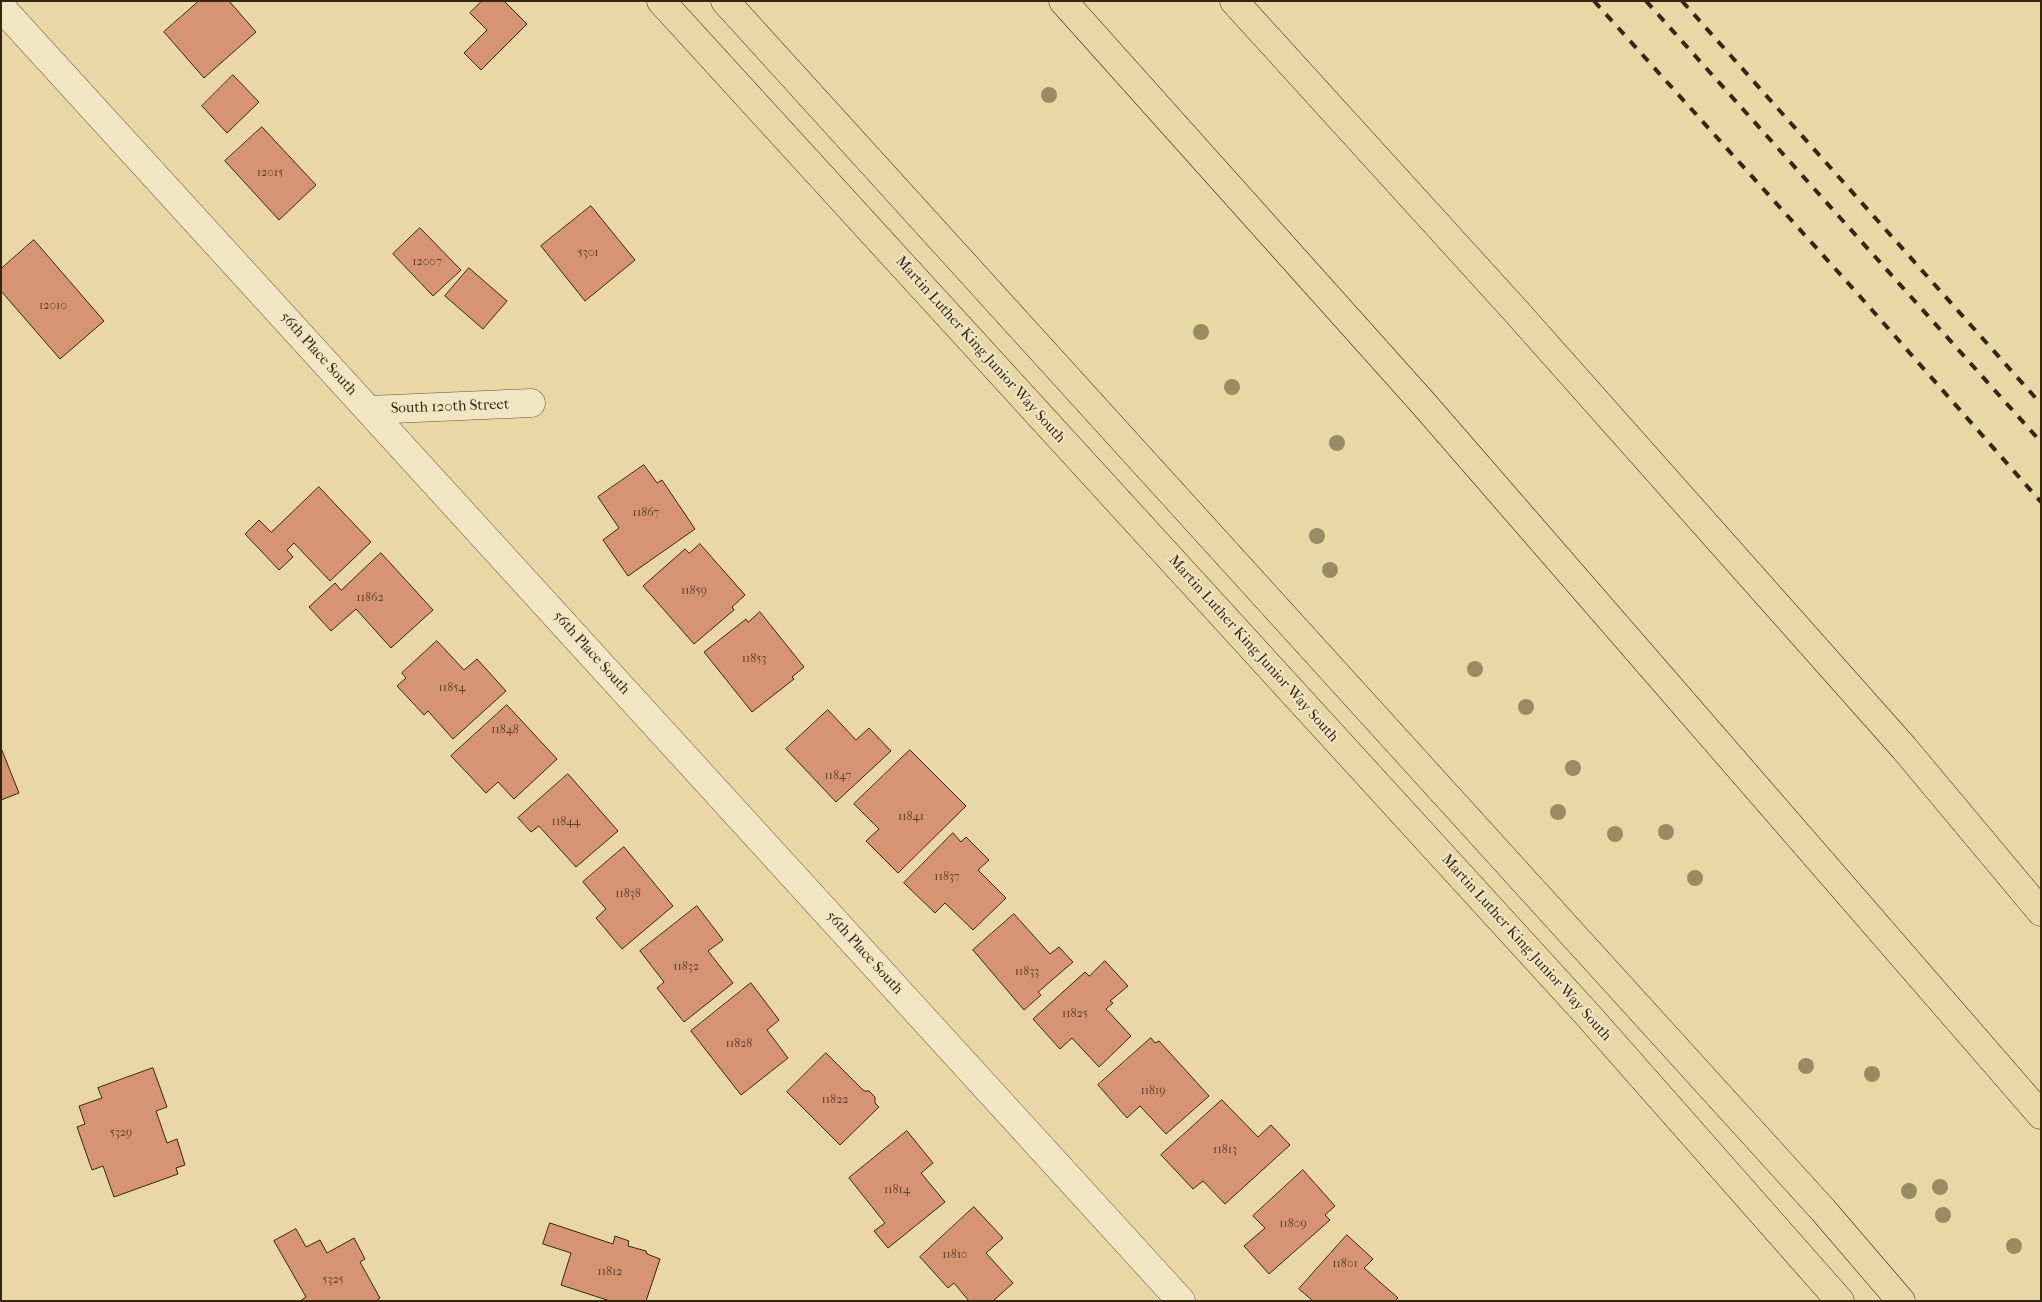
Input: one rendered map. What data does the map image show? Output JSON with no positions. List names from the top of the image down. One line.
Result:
{"streets":{"main road":["Martin Luther King Junior Way South"],"street":["56th Place South","South 120th Street"]},"crossings":[["56th Place South","South 120th Street"]],"house_numbers":["12015","5301","12007","12010","11867","11859","11862","11853","11854","11848","11847","11841","11844","11837","11838","11832","11833","11825","11828","11819","11822","5329","11813","11814","11809","11810","11801","11812","5325"]}
